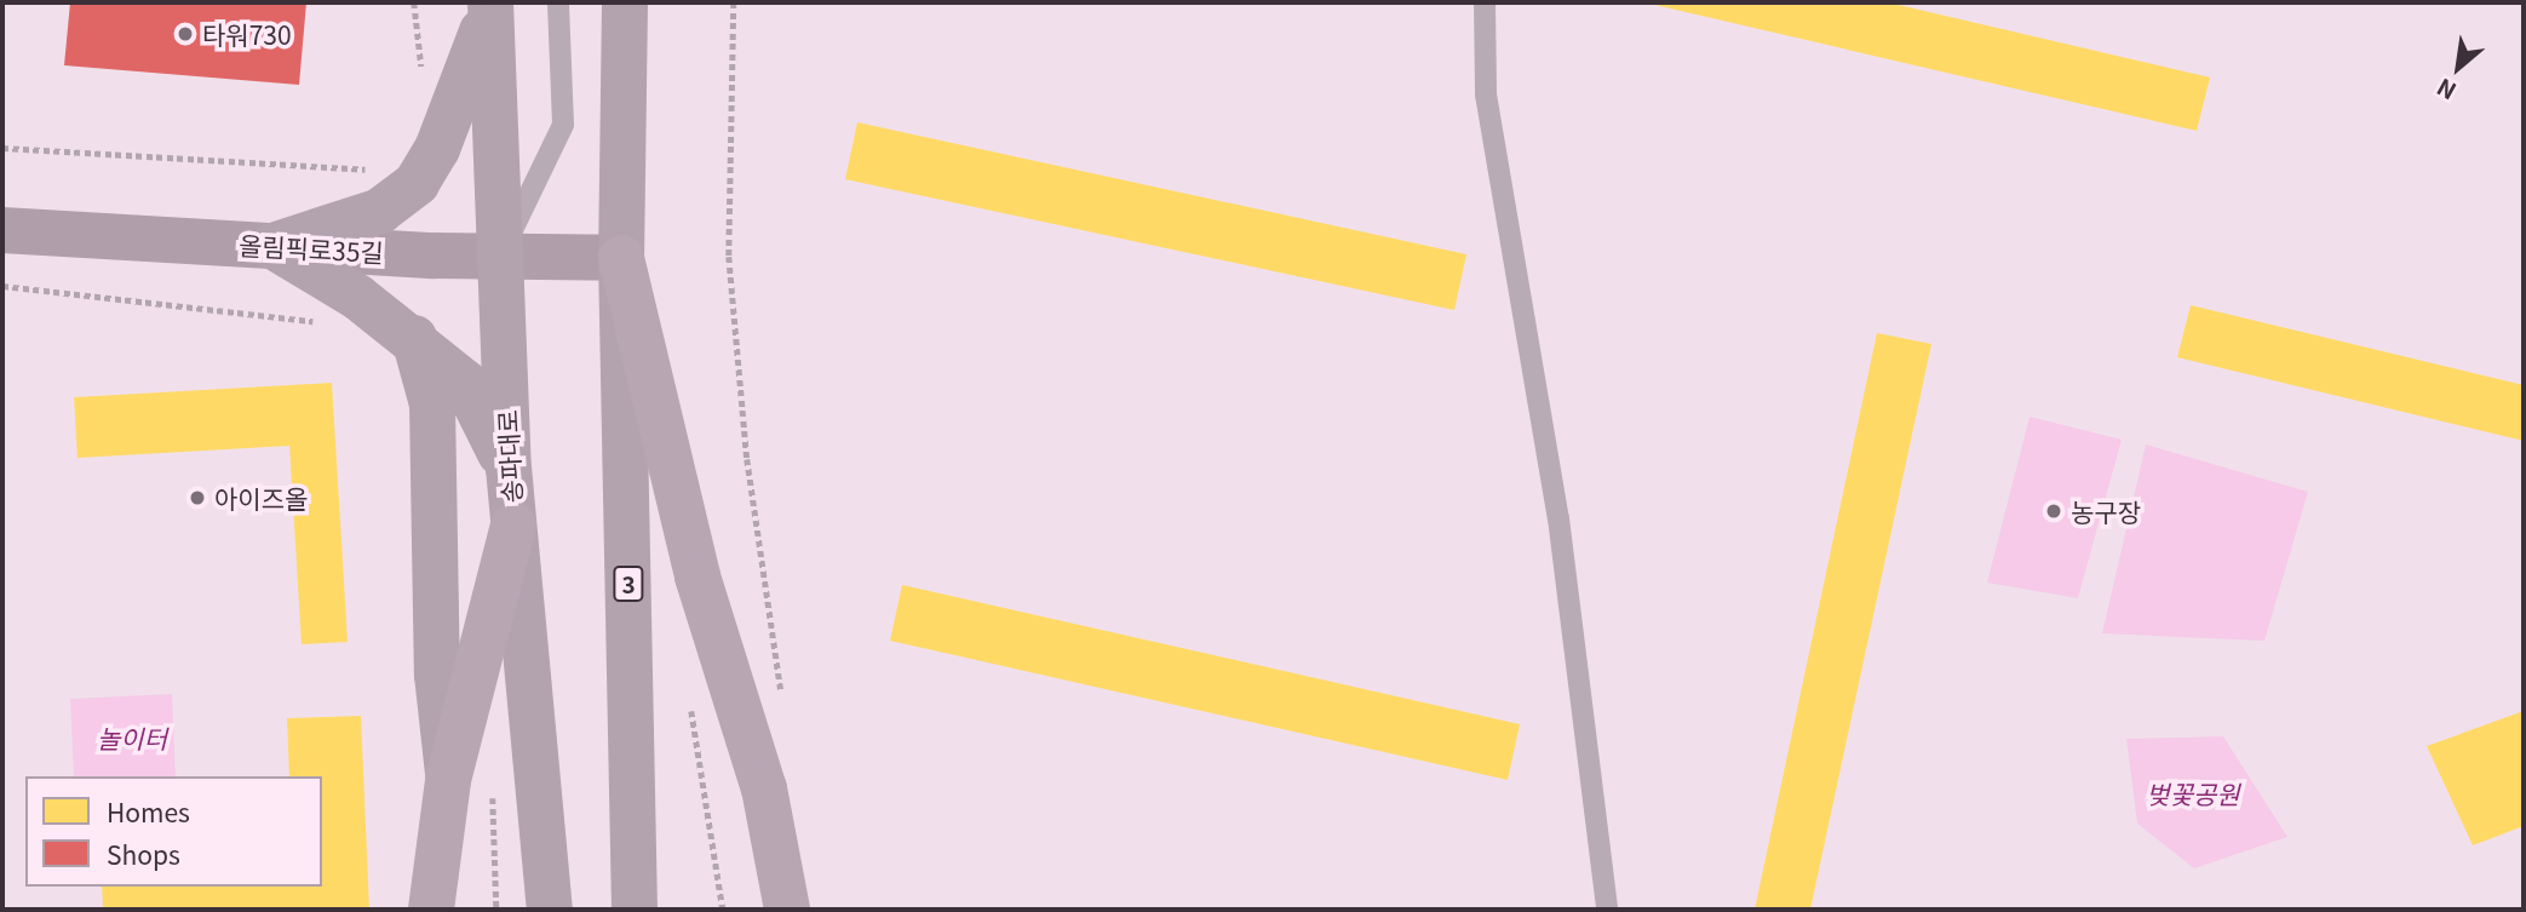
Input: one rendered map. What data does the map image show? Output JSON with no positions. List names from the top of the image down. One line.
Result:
{"streets":{"main road":["송파대로","3"],"street":["올림픽로35길"]},"crossings":[["올림픽로35길","송파대로"],["올림픽로35길","3"]],"parks":["놀이터","벚꽃공원"],"places":["타워730","아이즈올","농구장"],"legend":["Homes","Shops"],"north":"bottom left"}
